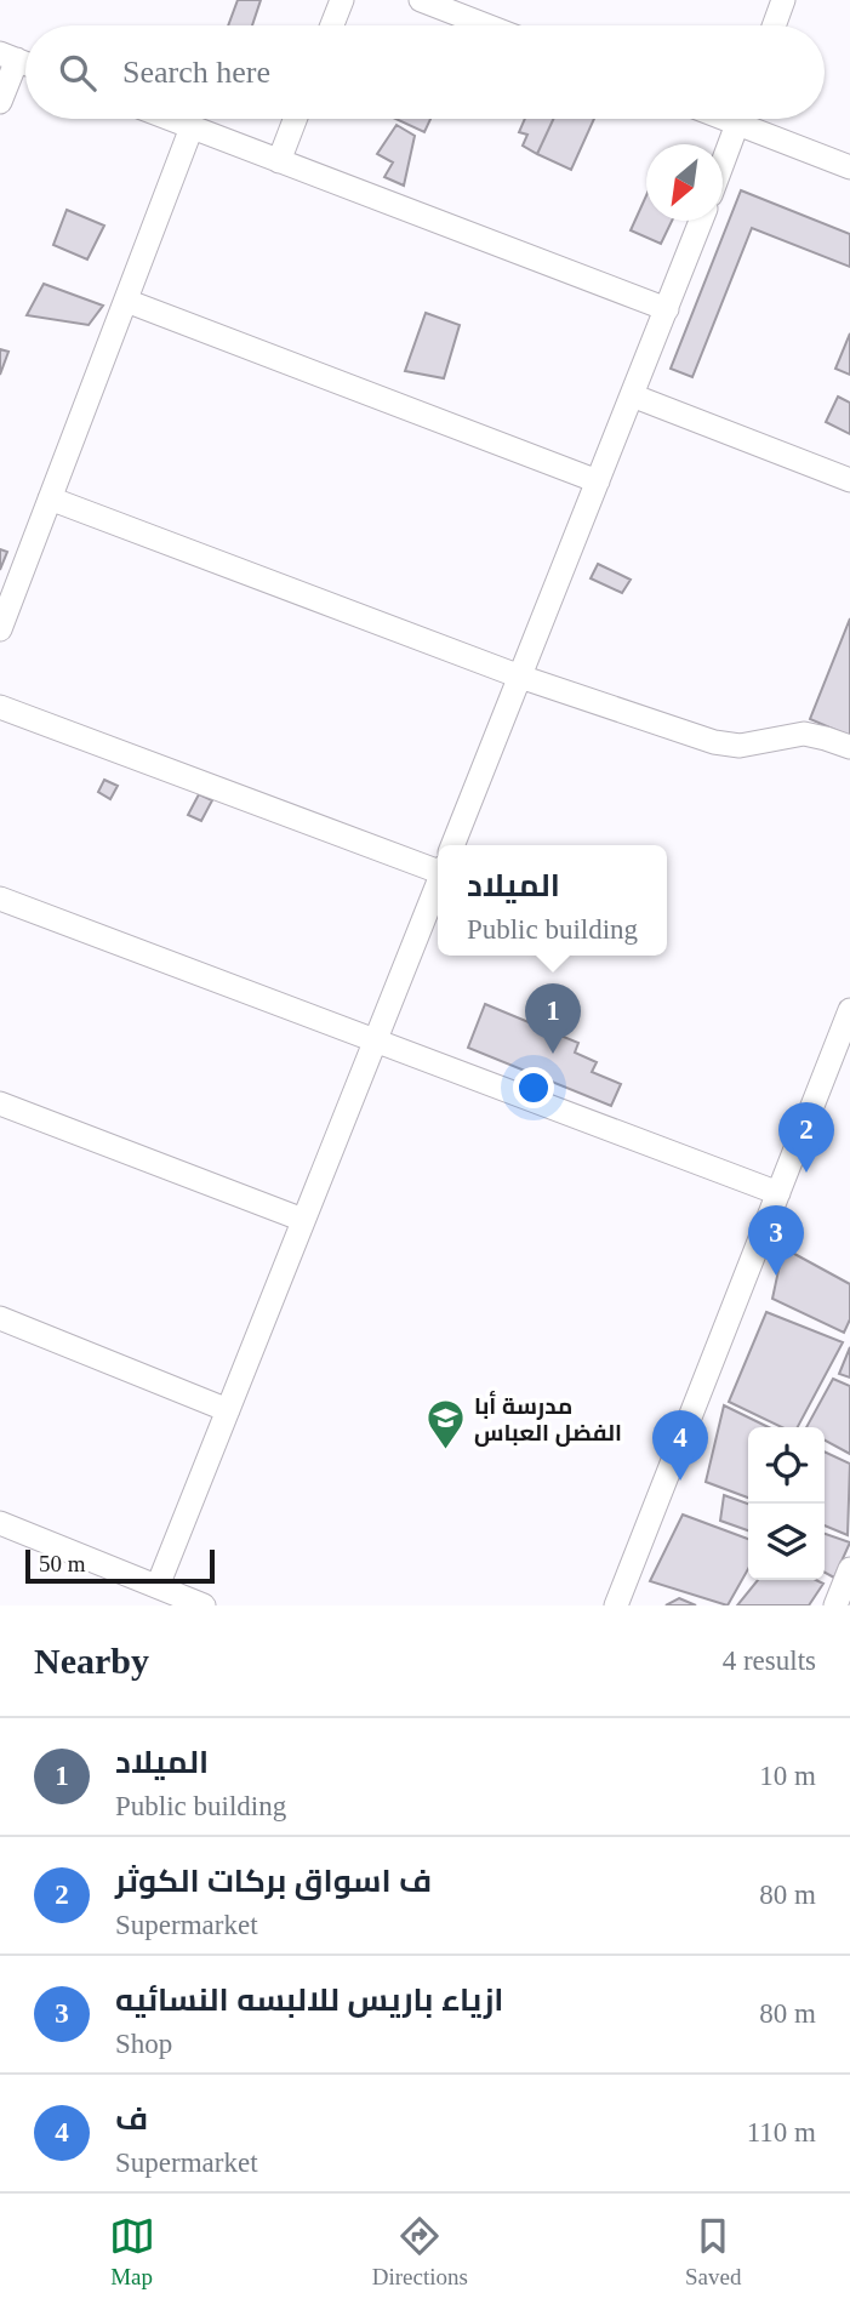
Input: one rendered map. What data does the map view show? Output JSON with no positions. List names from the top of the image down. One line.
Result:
{"places":{"school or university":["مدرسة أبا الفضل العباس"]},"scale_bar":"50 m","north":"bottom left","page":{"search":"Search here","popup":["الميلاد","Public building"],"pins":["1","2","3","4"],"scale":"50 m","heading":["Nearby","4 results"],"list":[{"mark":"1","name":"الميلاد","note":"Public building","value":"10 m"},{"mark":"2","name":"ف اسواق بركات الكوثر","note":"Supermarket","value":"80 m"},{"mark":"3","name":"ازياء باريس للالبسه النسائيه","note":"Shop","value":"80 m"},{"mark":"4","name":"ف","note":"Supermarket","value":"110 m"}],"nav":["Map","Directions","Saved"]}}
